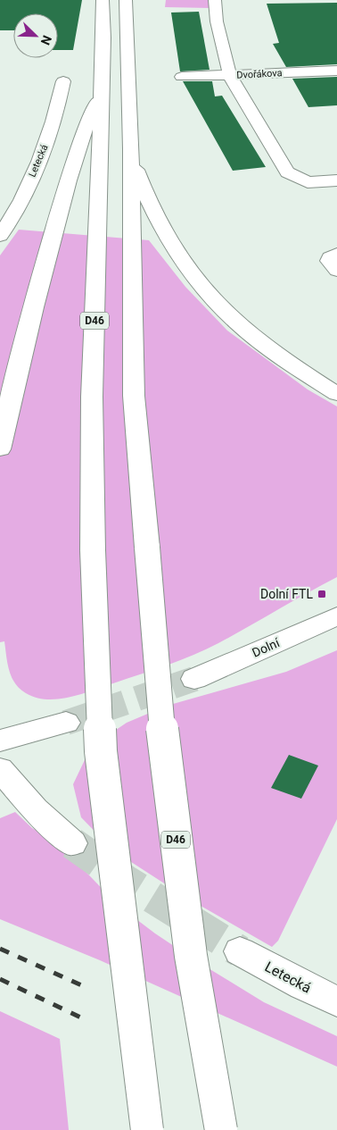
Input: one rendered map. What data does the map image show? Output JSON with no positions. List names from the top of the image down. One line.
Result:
{"streets":{"main road":["Dvořákova","Letecká","D46","Dolní"]},"places":{"transit":["Dolní FTL"]},"north":"bottom right"}
